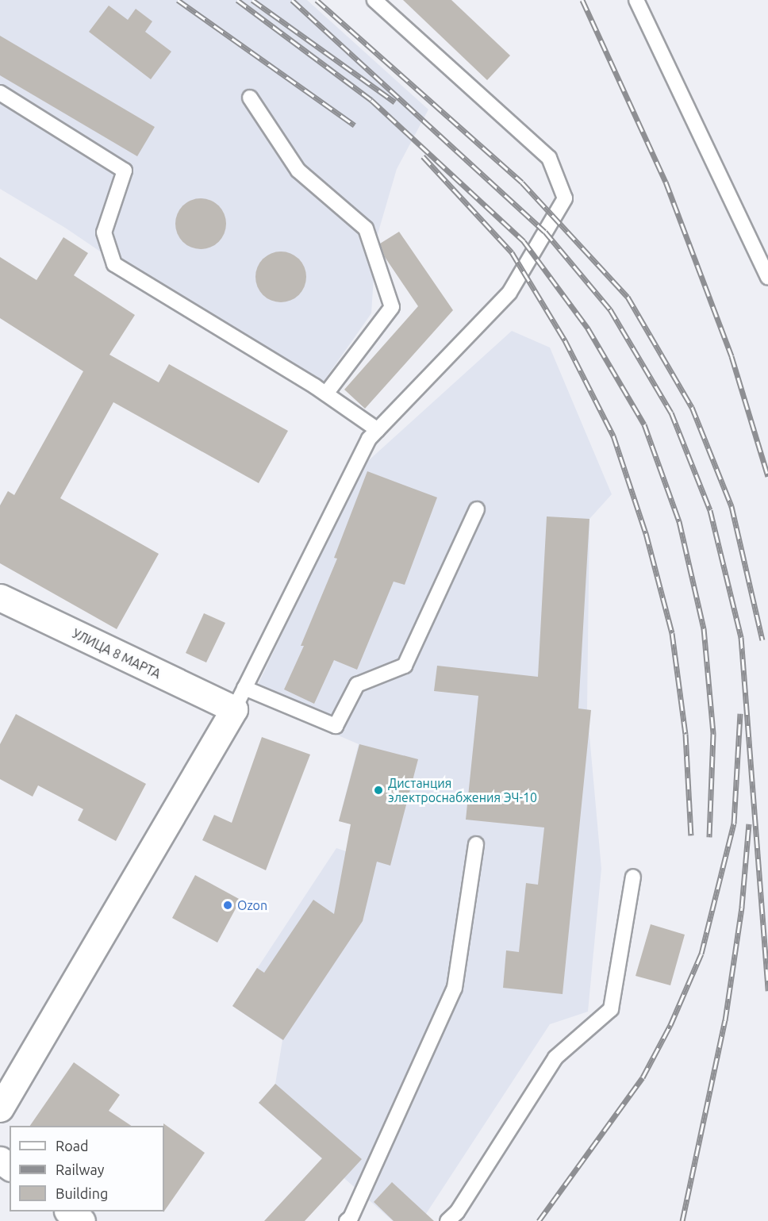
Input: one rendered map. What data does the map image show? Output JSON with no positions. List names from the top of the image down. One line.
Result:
{"streets":{"street":["УЛИЦА 8 МАРТА"]},"places":["Дистанция электроснабжения ЭЧ-10","Ozon"],"legend":["Road","Railway","Building"]}
